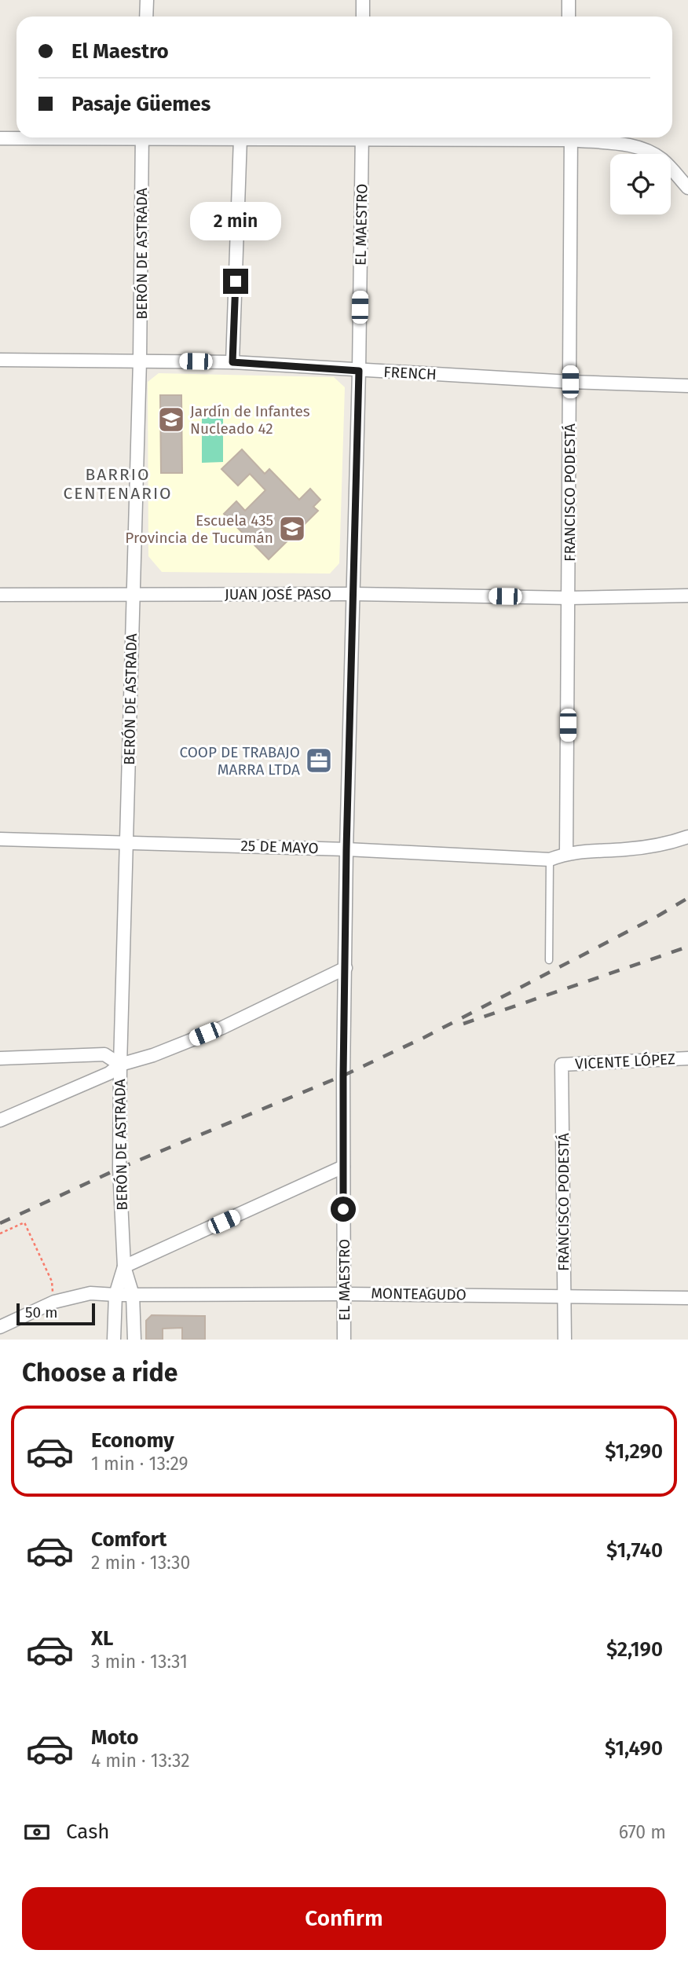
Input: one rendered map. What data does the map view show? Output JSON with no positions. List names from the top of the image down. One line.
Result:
{"streets":{"street":["EL MAESTRO","BERÓN DE ASTRADA","FRENCH","FRANCISCO PODESTÁ","JUAN JOSÉ PASO","25 DE MAYO","VICENTE LÓPEZ","MONTEAGUDO"]},"crossings":[["EL MAESTRO","FRENCH"],["EL MAESTRO","JUAN JOSÉ PASO"],["EL MAESTRO","25 DE MAYO"],["EL MAESTRO","MONTEAGUDO"],["BERÓN DE ASTRADA","FRENCH"],["BERÓN DE ASTRADA","JUAN JOSÉ PASO"],["BERÓN DE ASTRADA","25 DE MAYO"],["FRENCH","FRANCISCO PODESTÁ"],["FRANCISCO PODESTÁ","JUAN JOSÉ PASO"],["FRANCISCO PODESTÁ","25 DE MAYO"],["FRANCISCO PODESTÁ","VICENTE LÓPEZ"],["FRANCISCO PODESTÁ","MONTEAGUDO"]],"districts":["BARRIO CENTENARIO"],"places":{"school or university":["Jardín de Infantes Nucleado 42","Escuela 435 Provincia de Tucumán"],"office":["COOP DE TRABAJO MARRA LTDA"]},"scale_bar":"50 m","page":{"banner":["El Maestro","Pasaje Güemes"],"bubble":"2 min","scale":"50 m","heading":"Choose a ride","list":[{"name":"Economy","note":"1 min · 13:29","value":"$1,290"},{"name":"Comfort","note":"2 min · 13:30","value":"$1,740"},{"name":"XL","note":"3 min · 13:31","value":"$2,190"},{"name":"Moto","note":"4 min · 13:32","value":"$1,490"}],"pay":["Cash","670 m"],"buttons":"Confirm"}}
